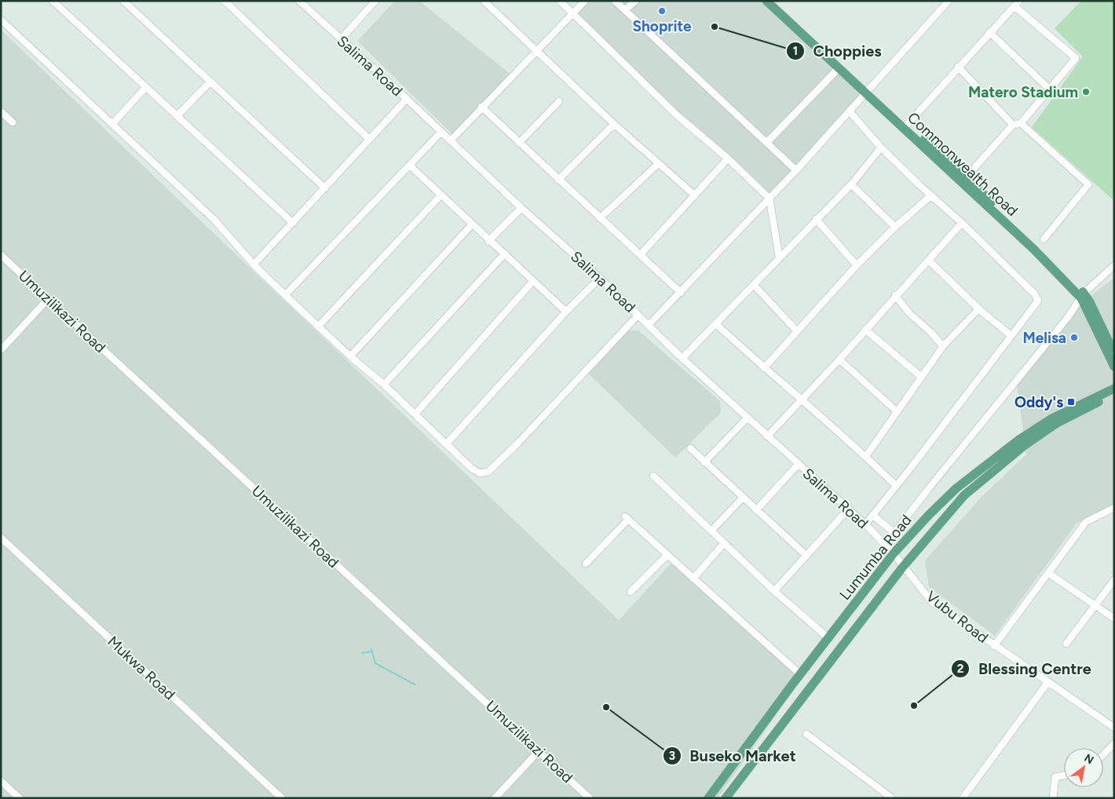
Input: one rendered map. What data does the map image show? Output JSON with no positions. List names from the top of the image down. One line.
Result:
{"streets":{"main road":["Commonwealth Road","Lumumba Road"],"street":["Salima Road","Umuzilikazi Road","Vubu Road","Mukwa Road"]},"crossings":[["Salima Road","Lumumba Road"],["Salima Road","Vubu Road"],["Lumumba Road","Vubu Road"]],"places":{"other":["Shoprite","Choppies","Matero Stadium","Melisa","Blessing Centre","Buseko Market"],"transit":["Oddy's"]},"north":"top right"}
